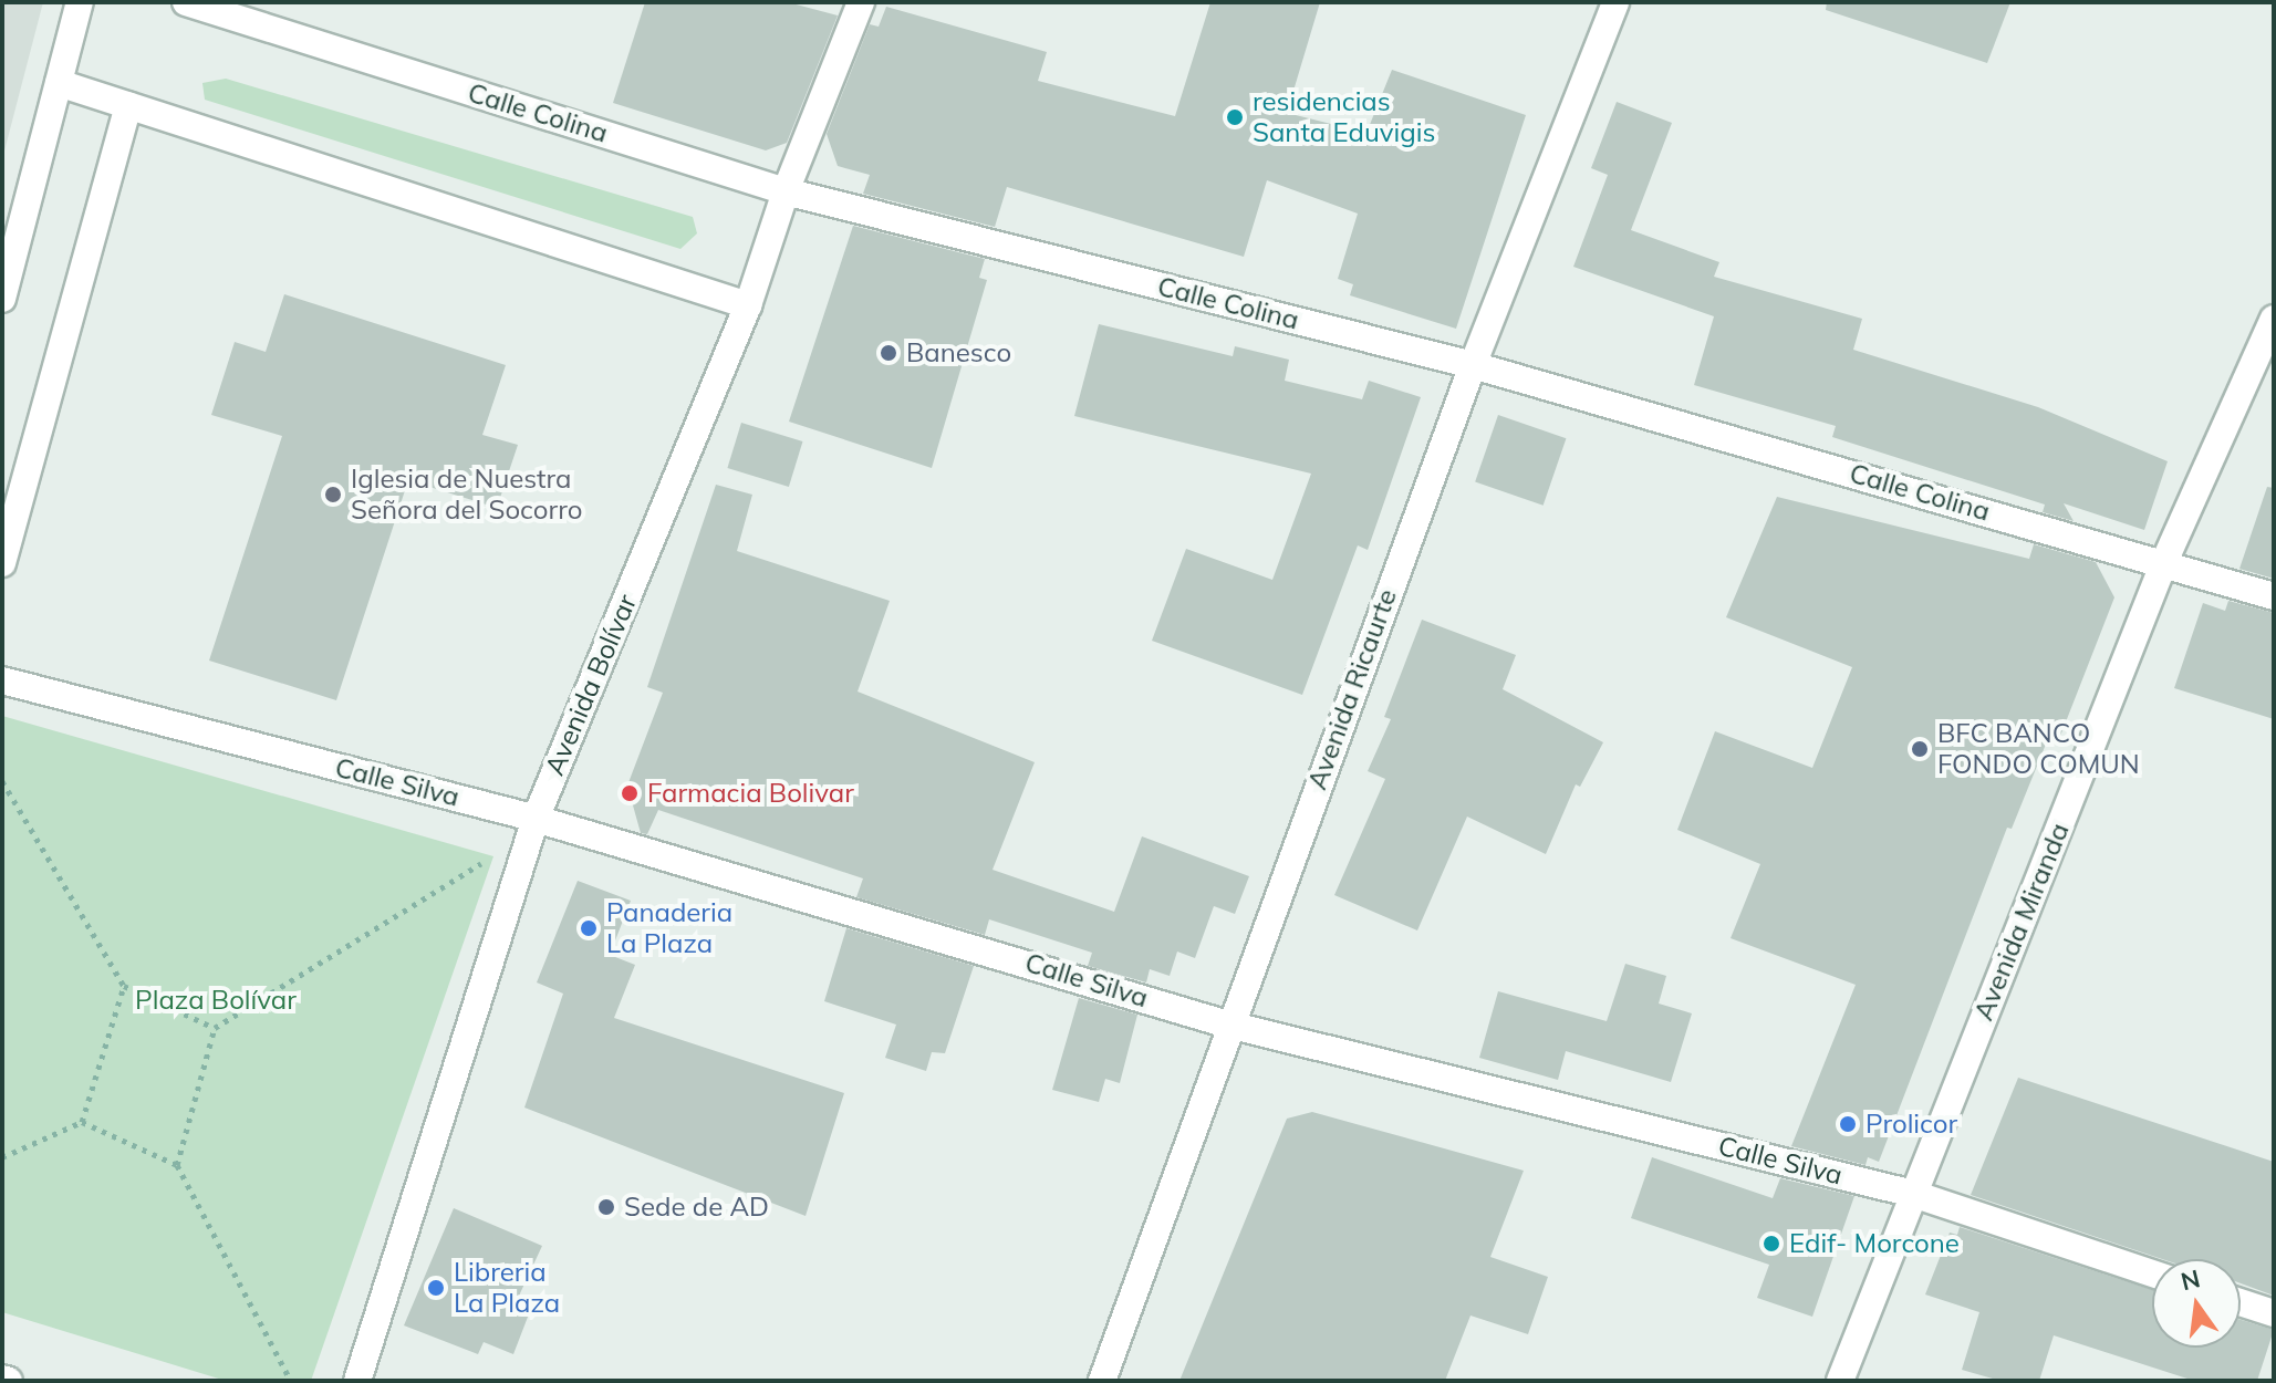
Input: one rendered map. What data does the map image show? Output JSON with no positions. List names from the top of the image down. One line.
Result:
{"streets":{"street":["Calle Colina","Avenida Bolívar","Avenida Ricaurte","Calle Silva","Avenida Miranda"]},"crossings":[["Calle Colina","Avenida Bolívar"],["Calle Colina","Avenida Ricaurte"],["Calle Colina","Avenida Miranda"],["Avenida Bolívar","Calle Silva"],["Avenida Ricaurte","Calle Silva"],["Calle Silva","Avenida Miranda"]],"parks":["Plaza Bolívar"],"places":["residencias Santa Eduvigis","Banesco","Iglesia de Nuestra Señora del Socorro","BFC BANCO FONDO COMUN","Farmacia Bolivar","Panaderia La Plaza","Prolicor","Sede de AD","Edif- Morcone","Libreria La Plaza"],"north":"top"}
